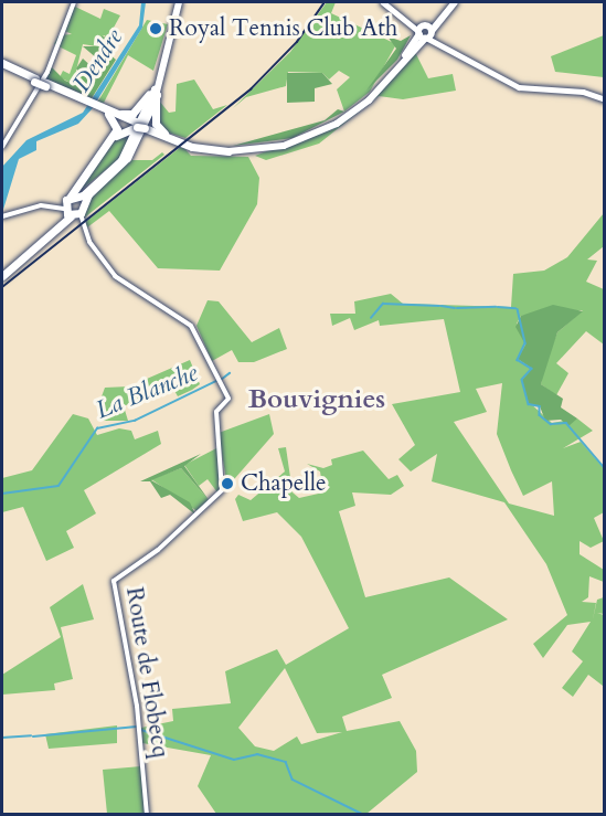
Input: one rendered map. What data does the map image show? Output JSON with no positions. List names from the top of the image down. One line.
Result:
{"streets":{"street":["Route de Flobecq"]},"districts":["Bouvignies"],"water":["Dendre","La Blanche"],"places":["Royal Tennis Club Ath","Chapelle"]}
